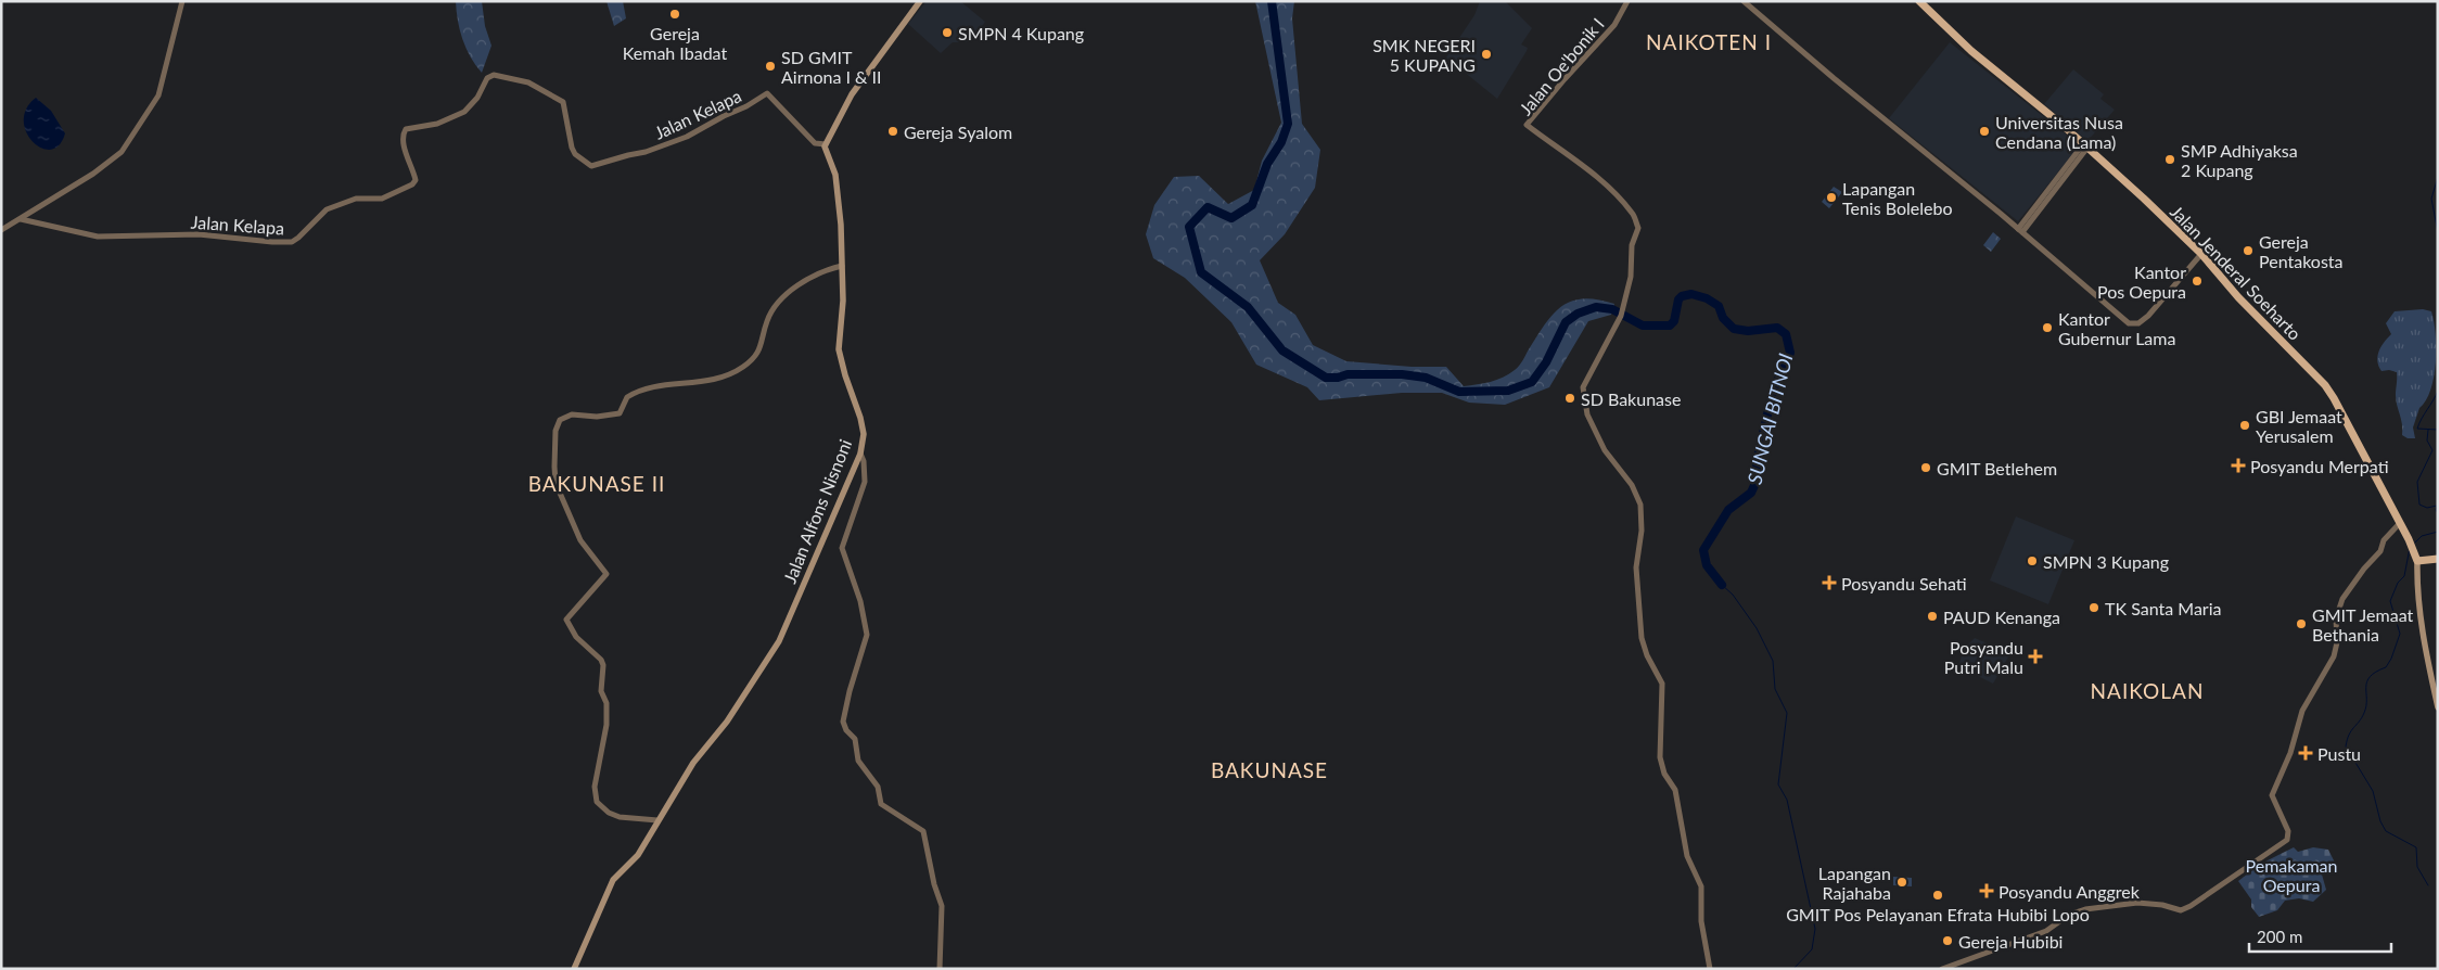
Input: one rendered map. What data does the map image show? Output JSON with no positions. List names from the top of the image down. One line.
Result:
{"streets":{"main road":["Jalan Jenderal Soeharto","Jalan Alfons Nisnoni"],"street":["Jalan Oe'bonik I","Jalan Kelapa"]},"crossings":[["Jalan Kelapa","Jalan Alfons Nisnoni"]],"districts":["NAIKOTEN I","BAKUNASE II","NAIKOLAN","BAKUNASE"],"water":["SUNGAI BITNOI"],"parks":["Pemakaman Oepura"],"places":{"other":["Gereja Kemah Ibadat","SMPN 4 Kupang","SMK NEGERI 5 KUPANG","SD GMIT Airnona I & II","Gereja Syalom","Universitas Nusa Cendana (Lama)","SMP Adhiyaksa 2 Kupang","Lapangan Tenis Bolelebo","Gereja Pentakosta","Kantor Pos Oepura","Kantor Gubernur Lama","SD Bakunase","GBI Jemaat Yerusalem","GMIT Betlehem","SMPN 3 Kupang","TK Santa Maria","PAUD Kenanga","GMIT Jemaat Bethania","Lapangan Rajahaba","GMIT Pos Pelayanan Efrata Hubibi Lopo","Gereja Hubibi"],"health":["Posyandu Merpati","Posyandu Sehati","Posyandu Putri Malu","Pustu","Posyandu Anggrek"]},"scale_bar":"200 m"}
